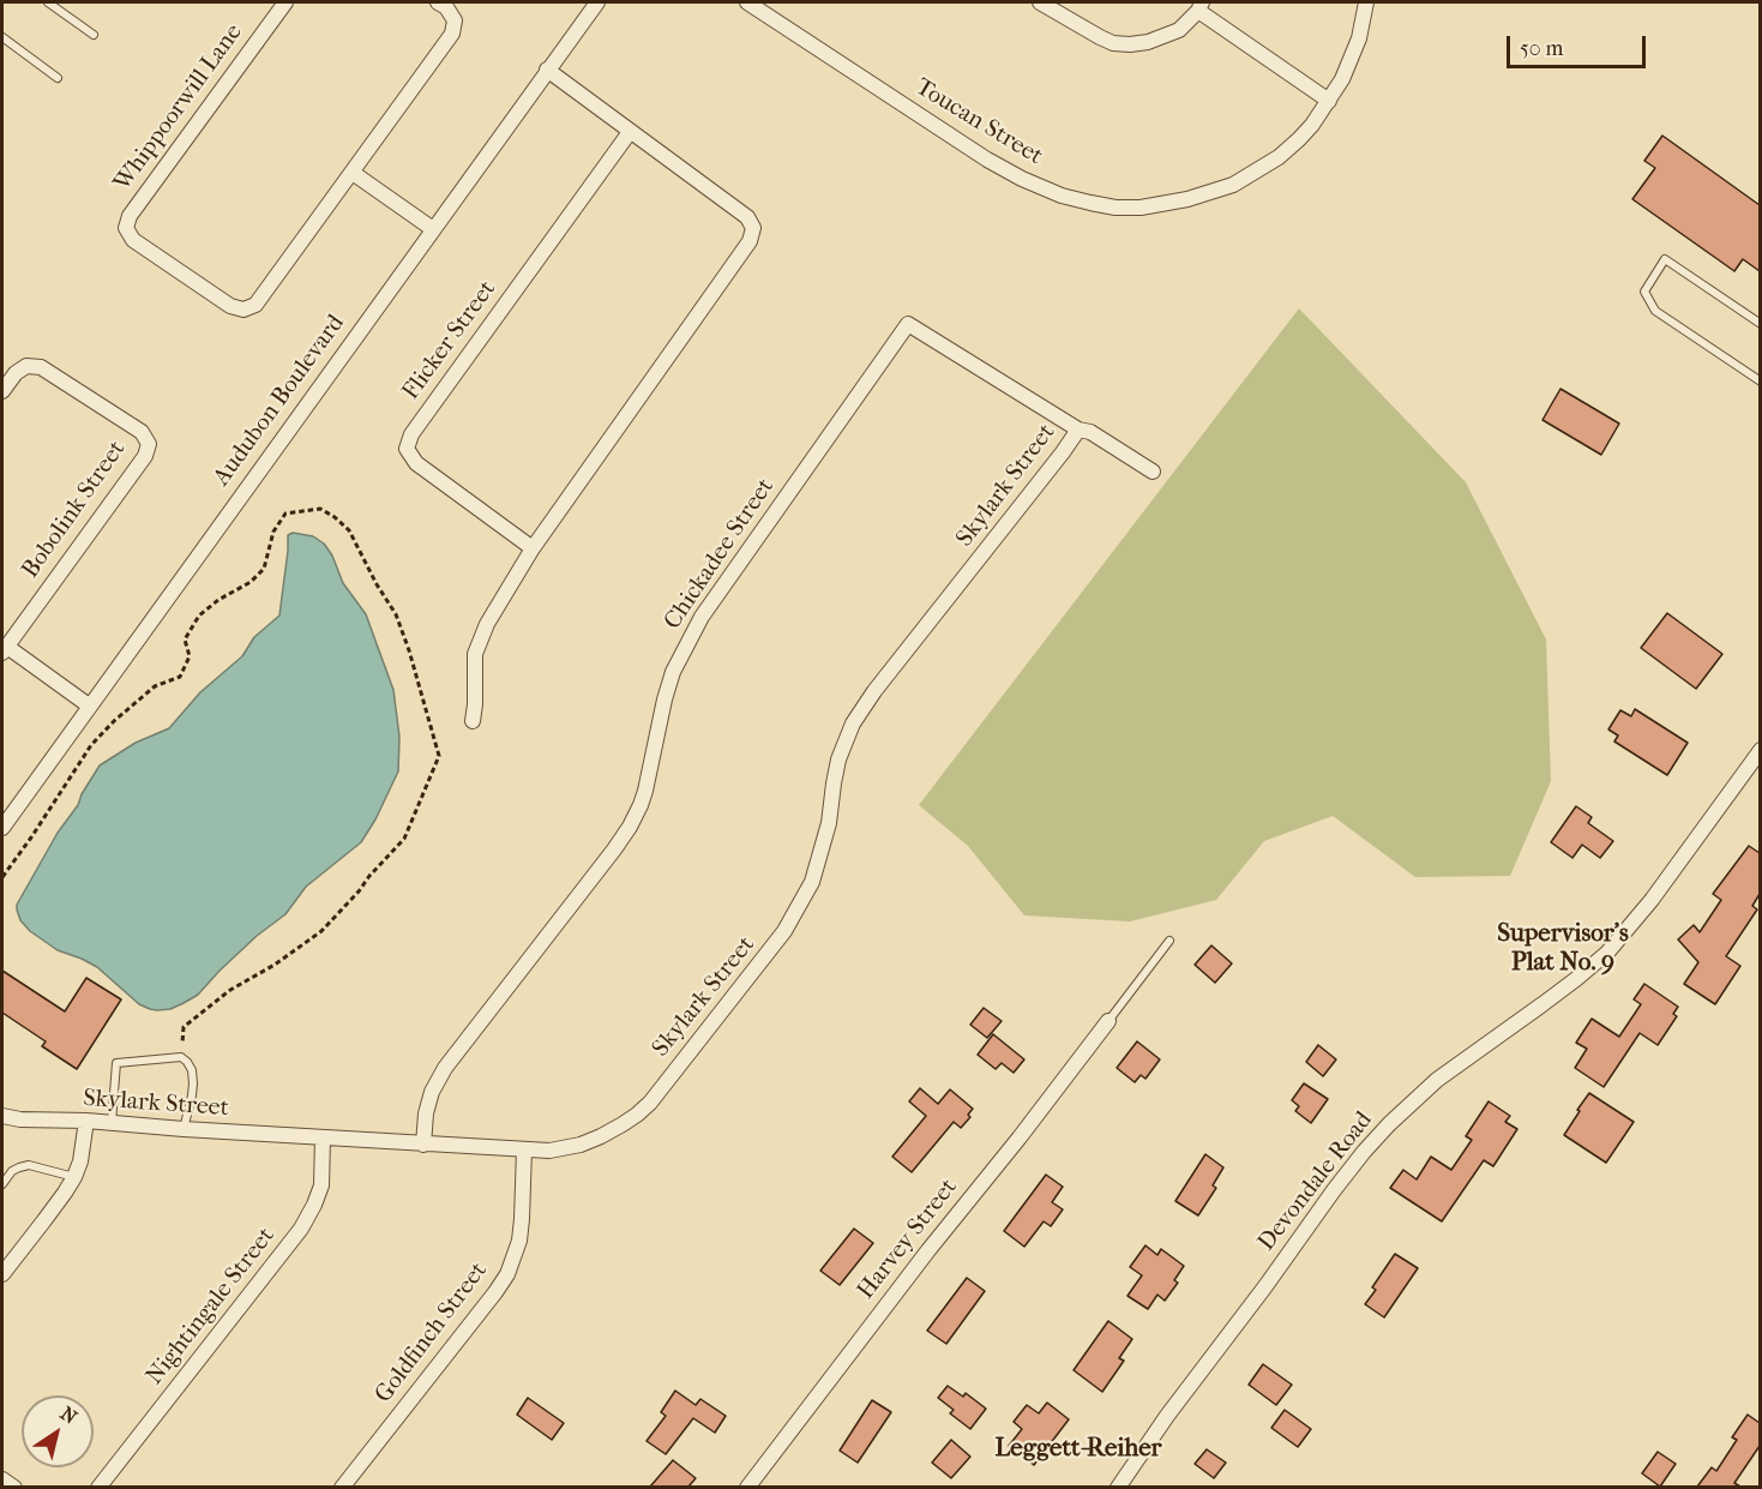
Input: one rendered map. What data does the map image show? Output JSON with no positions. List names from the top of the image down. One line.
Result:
{"streets":{"street":["Whippoorwill Lane","Toucan Street","Flicker Street","Audubon Boulevard","Skylark Street","Bobolink Street","Chickadee Street","Devondale Road","Harvey Street","Nightingale Street","Goldfinch Street"]},"crossings":[["Audubon Boulevard","Bobolink Street"],["Skylark Street","Chickadee Street"],["Skylark Street","Nightingale Street"],["Skylark Street","Goldfinch Street"]],"districts":["Supervisor's Plat No. 9","Leggett-Reiher"],"scale_bar":"50 m","north":"top right"}
